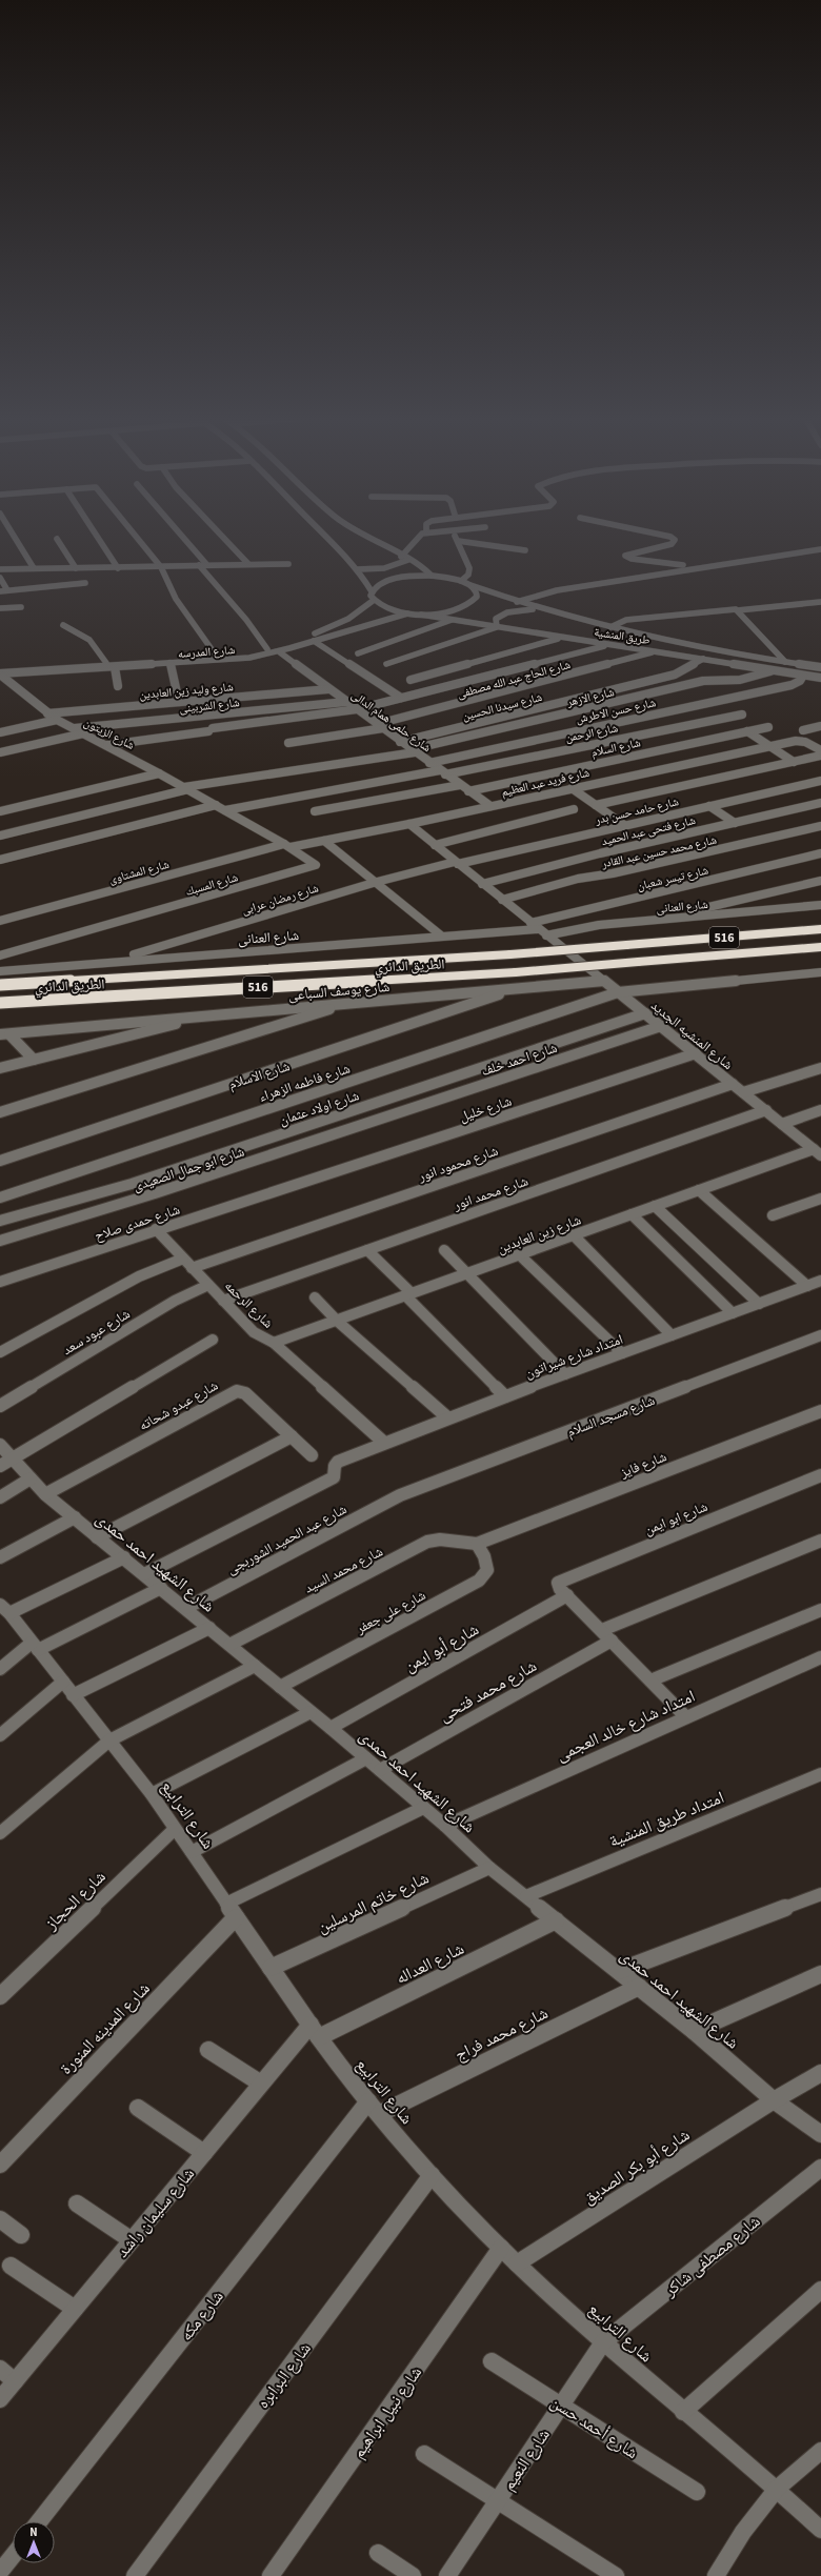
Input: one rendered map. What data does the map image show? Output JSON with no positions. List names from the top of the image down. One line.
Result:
{"streets":{"highway":["516","الطريق الدائري"],"street":["طريق المنشية","شارع المدرسه","شارع الحاج عبد الله مصطفى","شارع وليد زين العابدين","شارع الازهر","شارع الشربينى","شارع سيدنا الحسين","شارع حسن الاطرش","شارع حلمى همام الدالى","شارع الرحمن","شارع الزيتون","شارع السلام","شارع فريد عبد العظيم","شارع حامد حسن بدر","شارع فتحى عبد الحميد","شارع محمد حسين عبد القادر","شارع المشتاوى","شارع تيسر شعبان","شارع المسبك","شارع رمضان عرابى","شارع العنانى","شارع يوسف السباعى","شارع المنشيه الجديد","شارع احمد خلف","شارع الاسلام","شارع فاطمه الزهراء","شارع اولاد عثمان","شارع خليل","شارع محمود انور","شارع ابو جمال الصعيدى","شارع محمد انور","شارع حمدى صلاح","شارع زين العابدين","شارع الرحمه","شارع عبود سعد","امتداد شارع شيراتون","شارع عبدو شحاته","شارع مسجد السلام","شارع فايز","شارع ابو ايمن","شارع عبد الحميد الشوربجى","شارع الشهيد احمد حمدى","شارع محمد السيد","شارع على جعفر","شارع أبو ايمن","شارع محمد فتحى","امتداد شارع خالد العجمى","شارع الترابيع","امتداد طريق المنشية","شارع الحجاز","شارع خاتم المرسلين","شارع العداله","شارع المدينه المنورة","شارع محمد فراج","شارع أبو بكر الصديق","شارع سليمان راشد","شارع مصطفى شاكر","شارع مكه","شارع البرابره","شارع نبيل ابراهيم","شارع أحمد حسن","شارع النعيم"]},"crossings":[["طريق المنشية","شارع الحاج عبد الله مصطفى"],["طريق المنشية","شارع الازهر"],["طريق المنشية","شارع سيدنا الحسين"],["طريق المنشية","شارع حسن الاطرش"],["شارع المدرسه","شارع حلمى همام الدالى"],["شارع المدرسه","شارع الزيتون"],["شارع الحاج عبد الله مصطفى","شارع حلمى همام الدالى"],["شارع وليد زين العابدين","شارع حلمى همام الدالى"],["شارع وليد زين العابدين","شارع الزيتون"],["شارع الازهر","شارع حلمى همام الدالى"],["شارع الازهر","شارع الزيتون"],["شارع الشربينى","شارع حلمى همام الدالى"],["شارع الشربينى","شارع الزيتون"],["شارع سيدنا الحسين","شارع حلمى همام الدالى"],["شارع حسن الاطرش","شارع حلمى همام الدالى"],["شارع حلمى همام الدالى","شارع الرحمن"],["شارع حلمى همام الدالى","شارع السلام"],["شارع حلمى همام الدالى","شارع فريد عبد العظيم"],["شارع الرحمن","شارع المسبك"],["شارع الزيتون","شارع المسبك"],["شارع فريد عبد العظيم","شارع المشتاوى"],["شارع فريد عبد العظيم","شارع المسبك"],["شارع فريد عبد العظيم","شارع المنشيه الجديد"],["شارع حامد حسن بدر","شارع رمضان عرابى"],["شارع حامد حسن بدر","شارع المنشيه الجديد"],["شارع فتحى عبد الحميد","شارع المنشيه الجديد"],["شارع محمد حسين عبد القادر","شارع المنشيه الجديد"],["شارع المشتاوى","شارع المسبك"],["شارع تيسر شعبان","شارع المنشيه الجديد"],["شارع رمضان عرابى","شارع العنانى"],["شارع رمضان عرابى","شارع المنشيه الجديد"],["شارع العنانى","شارع المنشيه الجديد"],["شارع يوسف السباعى","شارع المنشيه الجديد"],["شارع يوسف السباعى","شارع الاسلام"],["شارع المنشيه الجديد","شارع احمد خلف"],["شارع المنشيه الجديد","شارع فاطمه الزهراء"],["شارع المنشيه الجديد","شارع اولاد عثمان"],["شارع المنشيه الجديد","شارع خليل"],["شارع المنشيه الجديد","شارع محمود انور"],["شارع المنشيه الجديد","شارع محمد انور"],["شارع المنشيه الجديد","شارع زين العابدين"],["شارع احمد خلف","شارع ابو جمال الصعيدى"],["شارع خليل","شارع حمدى صلاح"],["شارع محمود انور","شارع الرحمه"],["شارع محمد انور","شارع الرحمه"],["شارع حمدى صلاح","شارع الرحمه"],["شارع زين العابدين","شارع الرحمه"],["شارع الرحمه","شارع عبود سعد"],["شارع الرحمه","امتداد شارع شيراتون"],["امتداد شارع شيراتون","شارع الشهيد احمد حمدى"],["شارع عبدو شحاته","شارع الشهيد احمد حمدى"],["شارع مسجد السلام","شارع عبد الحميد الشوربجى"],["شارع فايز","شارع محمد السيد"],["شارع فايز","شارع على جعفر"],["شارع ابو ايمن","شارع أبو ايمن"],["شارع عبد الحميد الشوربجى","شارع الشهيد احمد حمدى"],["شارع الشهيد احمد حمدى","شارع محمد السيد"],["شارع الشهيد احمد حمدى","شارع على جعفر"],["شارع الشهيد احمد حمدى","شارع أبو ايمن"],["شارع الشهيد احمد حمدى","شارع محمد فتحى"],["شارع الشهيد احمد حمدى","امتداد شارع خالد العجمى"],["شارع الشهيد احمد حمدى","امتداد طريق المنشية"],["شارع الشهيد احمد حمدى","شارع خاتم المرسلين"],["شارع الشهيد احمد حمدى","شارع العداله"],["شارع الشهيد احمد حمدى","شارع محمد فراج"],["شارع الشهيد احمد حمدى","شارع أبو بكر الصديق"],["شارع محمد السيد","شارع على جعفر"],["شارع الترابيع","شارع الحجاز"],["شارع الترابيع","شارع خاتم المرسلين"],["شارع الترابيع","شارع العداله"],["شارع الترابيع","شارع المدينه المنورة"],["شارع الترابيع","شارع محمد فراج"],["شارع الترابيع","شارع أبو بكر الصديق"],["شارع الترابيع","شارع سليمان راشد"],["شارع الترابيع","شارع مصطفى شاكر"],["شارع الترابيع","شارع مكه"],["شارع الترابيع","شارع البرابره"],["شارع الترابيع","شارع نبيل ابراهيم"],["شارع الترابيع","شارع النعيم"],["شارع العداله","شارع سليمان راشد"],["شارع مصطفى شاكر","شارع النعيم"],["شارع أحمد حسن","شارع النعيم"]],"north":"top"}
